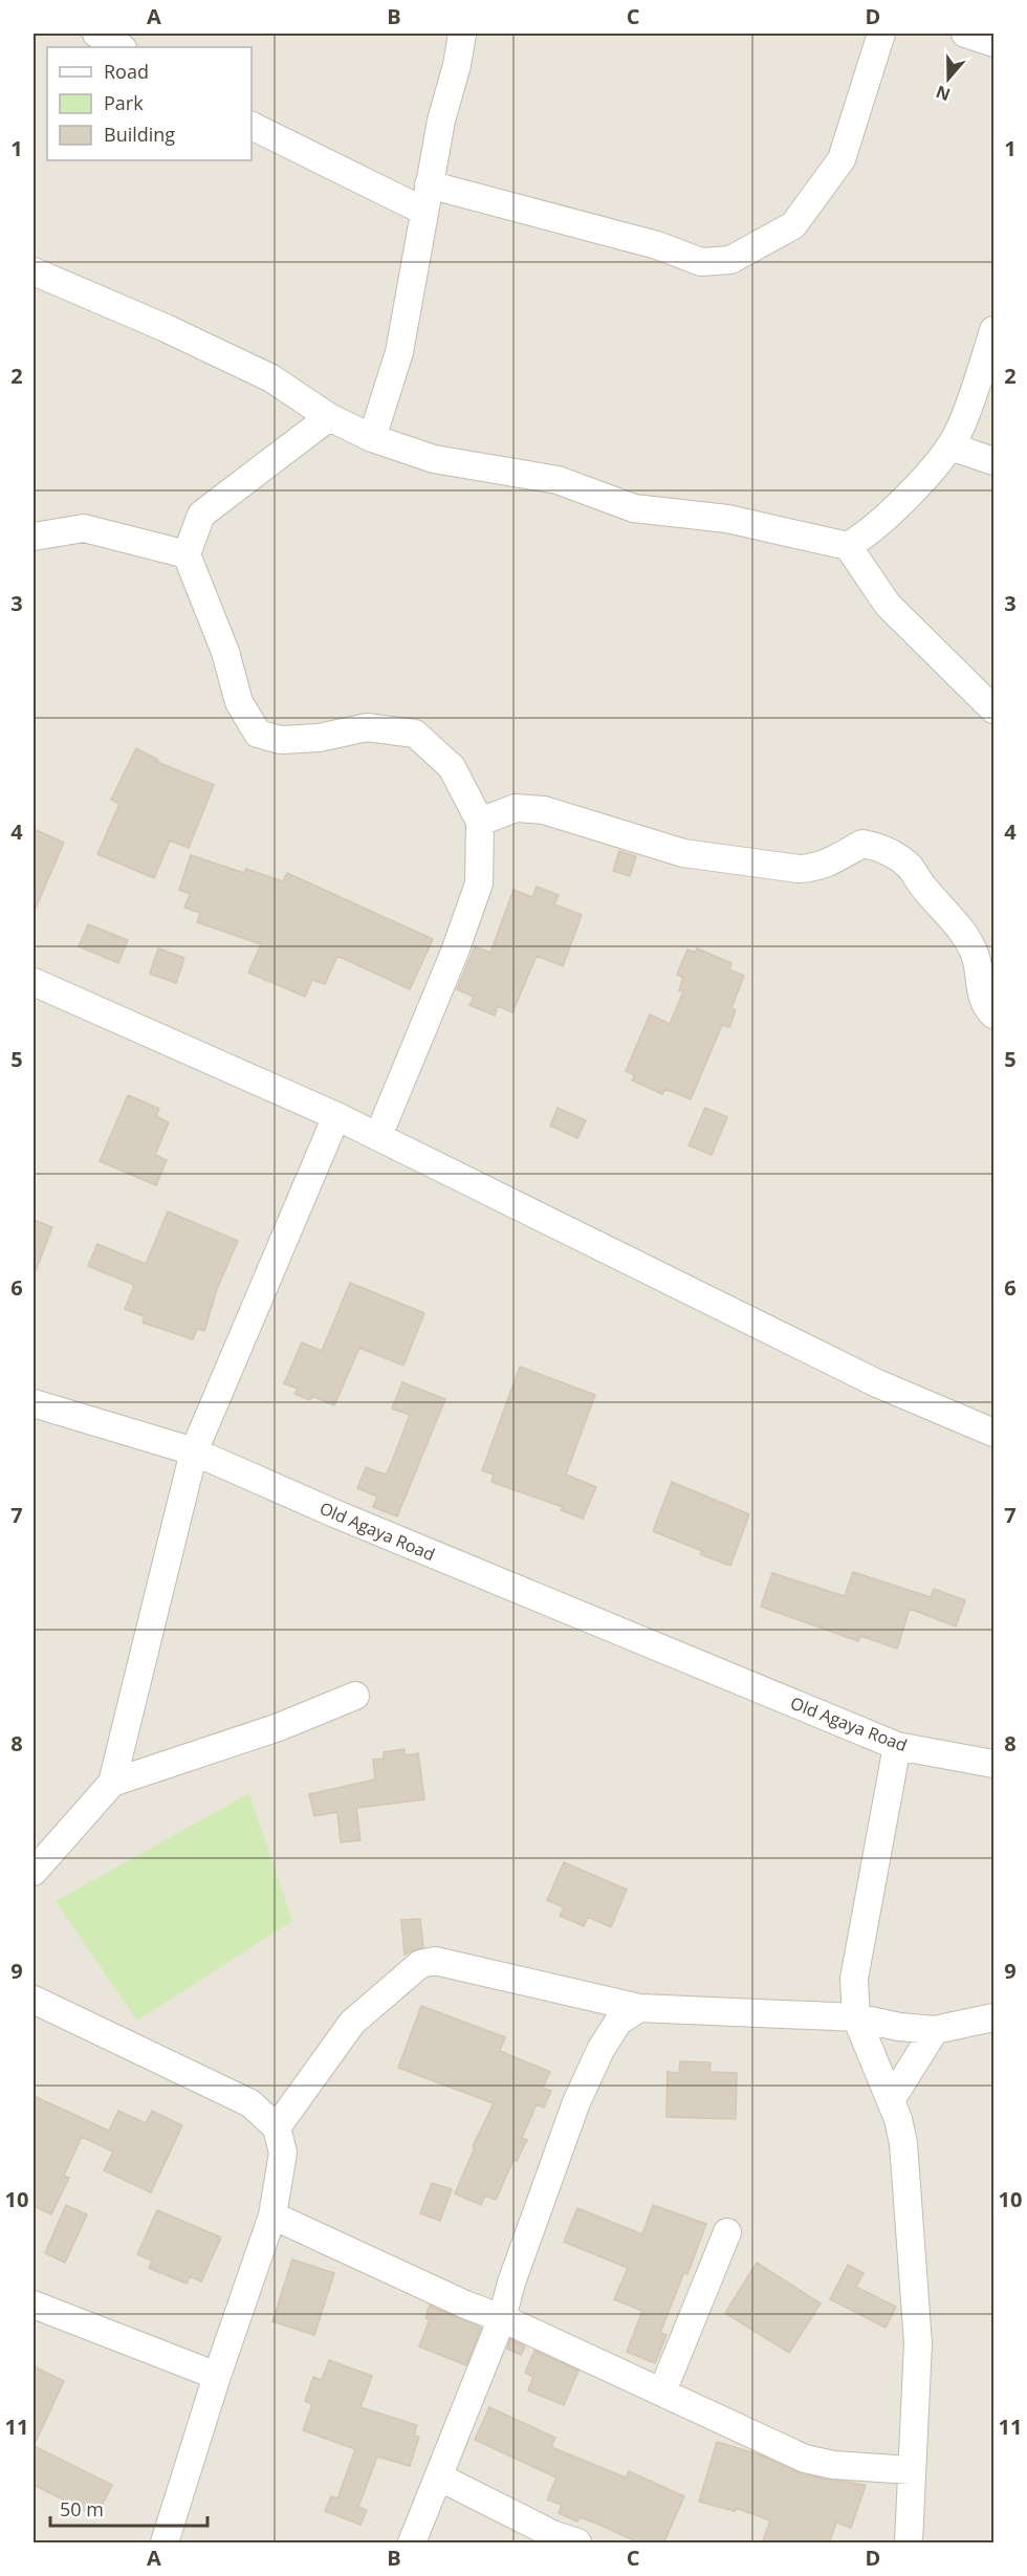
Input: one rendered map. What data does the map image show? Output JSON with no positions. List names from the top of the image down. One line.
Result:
{"streets":{"street":["Old Agaya Road"]},"legend":["Road","Park","Building"],"scale_bar":"50 m","north":"bottom","grid":{"columns":["A","B","C","D"],"rows":["1","2","3","4","5","6","7","8","9","10","11"]}}
